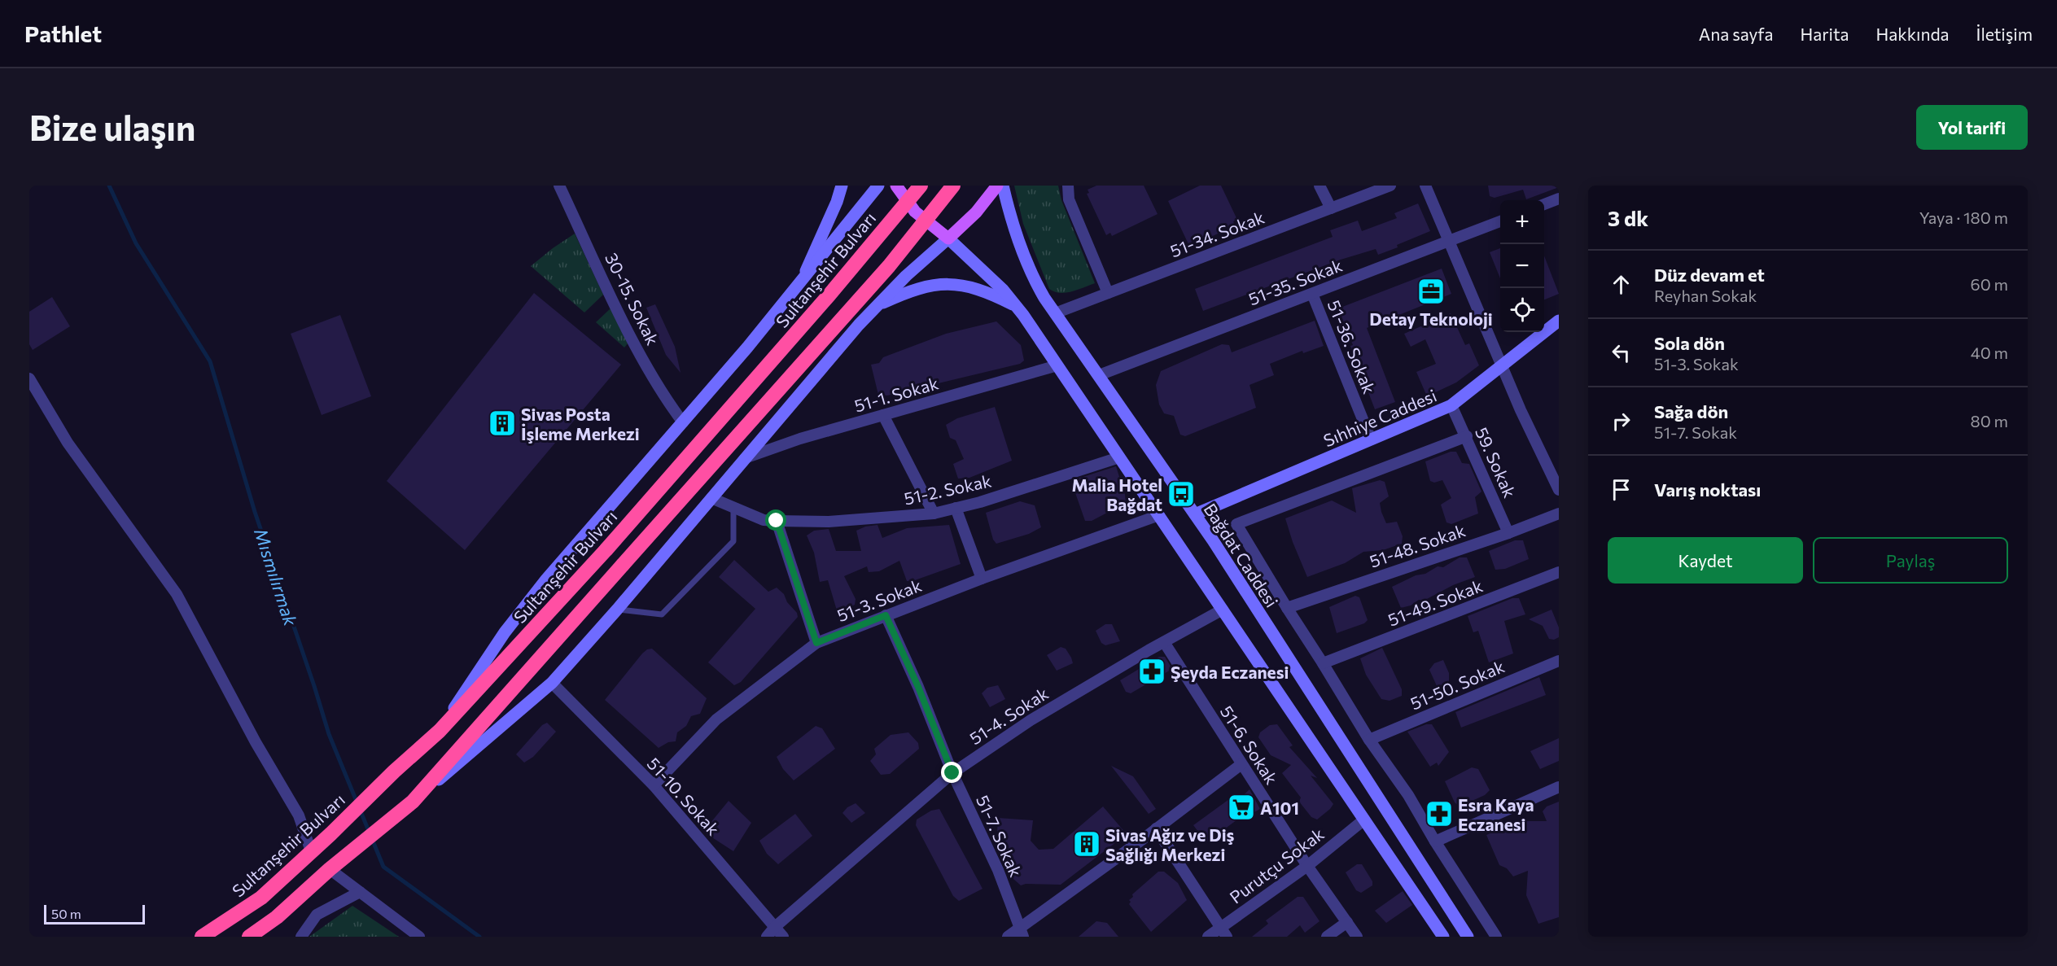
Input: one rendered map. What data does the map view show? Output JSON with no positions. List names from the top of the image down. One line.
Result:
{"streets":{"highway":["Sultanşehir Bulvarı"],"main road":["Sıhhiye Caddesi","Bağdat Caddesi"],"street":["51-34. Sokak","51-35. Sokak","30-15. Sokak","51-36. Sokak","51-1. Sokak","59. Sokak","51-2. Sokak","51-48. Sokak","51-3. Sokak","51-49. Sokak","51-50. Sokak","51-4. Sokak","51-6. Sokak","51-10. Sokak","51-7. Sokak","Purutçu Sokak"]},"crossings":[["51-34. Sokak","Bağdat Caddesi"],["51-35. Sokak","51-36. Sokak"],["51-35. Sokak","Bağdat Caddesi"],["51-36. Sokak","Sıhhiye Caddesi"],["Sıhhiye Caddesi","59. Sokak"],["Sıhhiye Caddesi","Bağdat Caddesi"],["59. Sokak","51-48. Sokak"],["51-3. Sokak","51-10. Sokak"],["51-3. Sokak","51-7. Sokak"],["51-4. Sokak","51-6. Sokak"],["51-4. Sokak","51-10. Sokak"],["51-4. Sokak","51-7. Sokak"],["51-6. Sokak","Purutçu Sokak"]],"water":["Mısmılırmak"],"places":{"office":["Detay Teknoloji"],"building":["Sivas Posta İşleme Merkezi","Sivas Ağız ve Diş Sağlığı Merkezi"],"bus stop":["Malia Hotel Bağdat"],"pharmacy":["Şeyda Eczanesi","Esra Kaya Eczanesi"],"supermarket":["A101"]},"scale_bar":"50 m","page":{"header":"Pathlet","nav":["Ana sayfa","Harita","Hakkında","İletişim"],"buttons":["Yol tarifi",["Kaydet","Paylaş"]],"title":"Bize ulaşın","heading":["3 dk","Yaya · 180 m"],"map_buttons":["+","−"],"list":[["Düz devam et","Reyhan Sokak","60 m"],["Sola dön","51-3. Sokak","40 m"],["Sağa dön","51-7. Sokak","80 m"],"Varış noktası"],"scale":"50 m"}}
